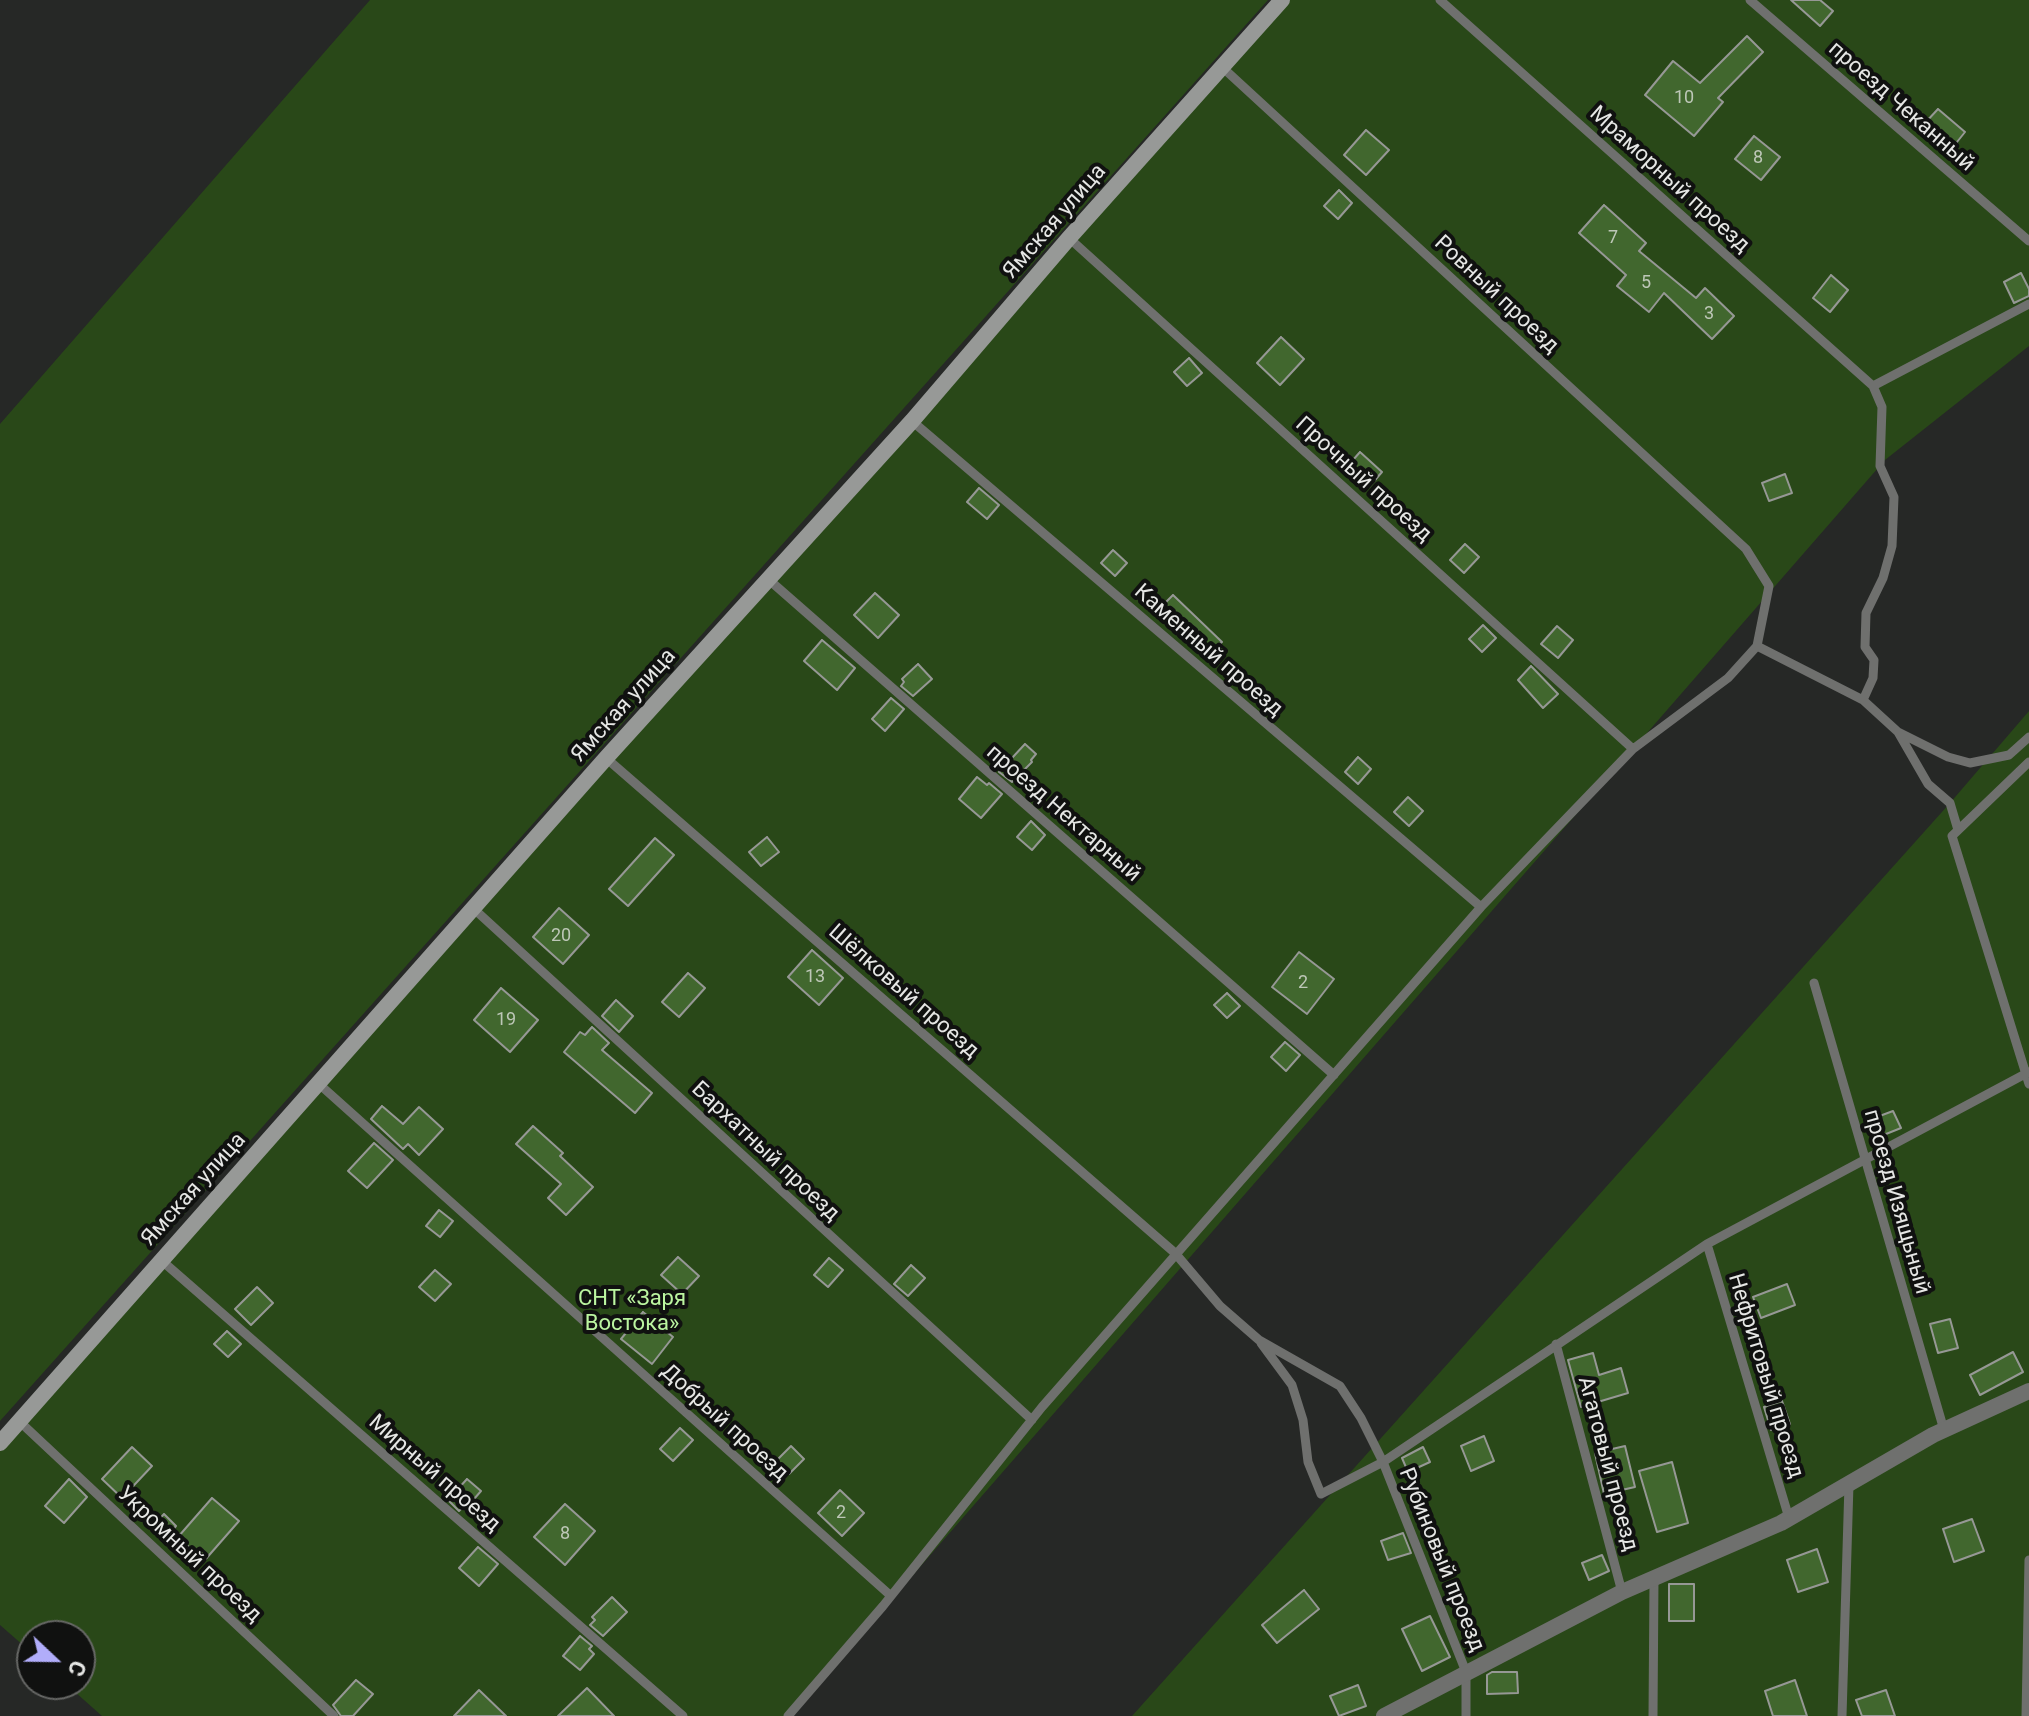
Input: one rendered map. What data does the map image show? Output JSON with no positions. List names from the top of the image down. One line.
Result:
{"streets":{"street":["Ямская улица"],"lane":["проезд Чеканный","Мраморный проезд","Ровный проезд","Прочный проезд","Каменный проезд","проезд Нектарный","Шёлковый проезд","Бархатный проезд","проезд Изящьный","Нефритовый проезд","Добрый проезд","Агатовый проезд","Мирный проезд","Укромный проезд","Рубиновый проезд"]},"crossings":[["Ямская улица","Ровный проезд"],["Ямская улица","Прочный проезд"],["Ямская улица","Каменный проезд"],["Ямская улица","проезд Нектарный"],["Ямская улица","Шёлковый проезд"],["Ямская улица","Бархатный проезд"],["Ямская улица","Добрый проезд"],["Ямская улица","Мирный проезд"],["Ямская улица","Укромный проезд"],["Шёлковый проезд","Рубиновый проезд"]],"parks":["СНТ «Заря Востока»"],"house_numbers":["10","8","7","5","3","20","13","2","19","2","8"],"north":"right"}
